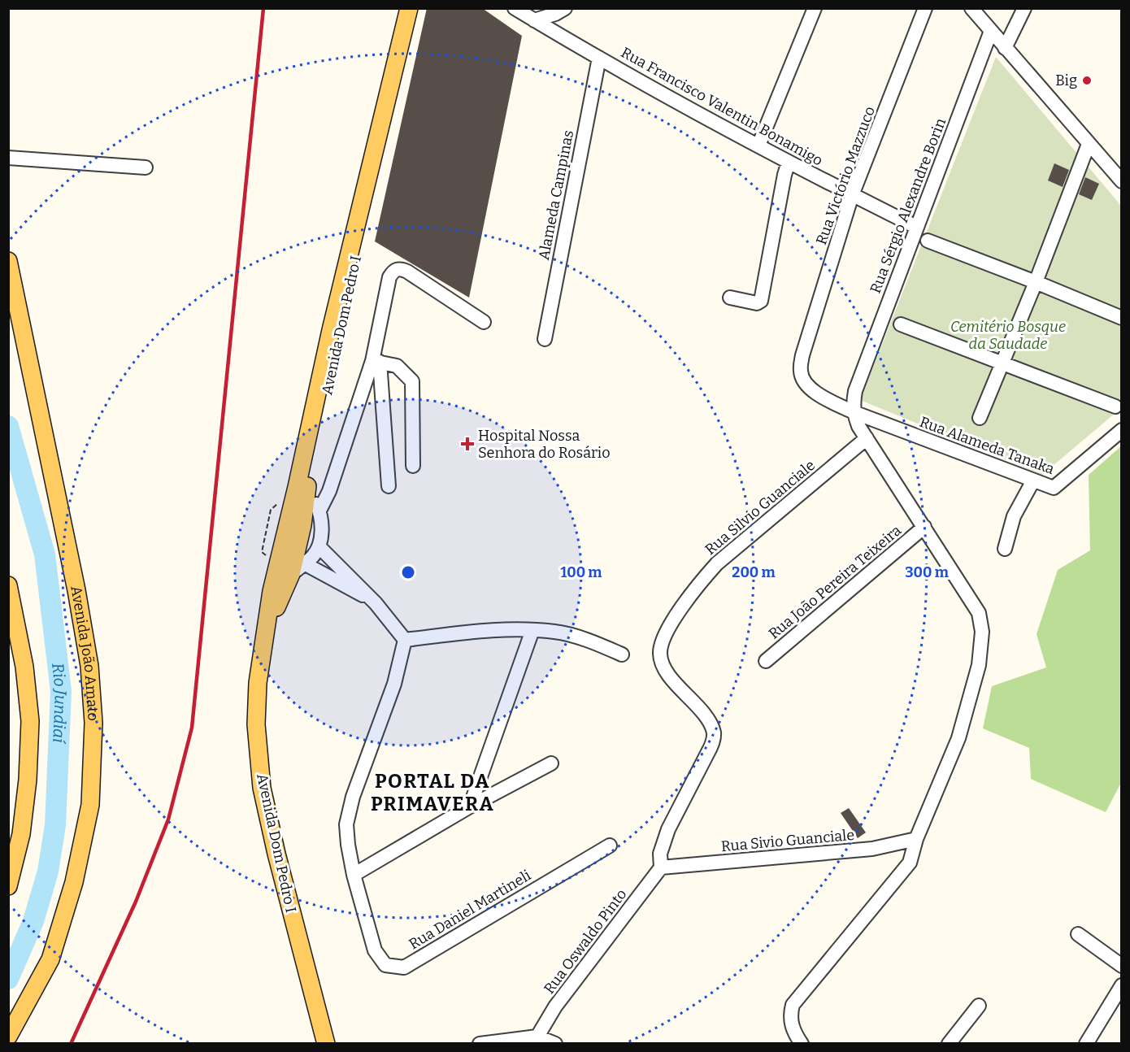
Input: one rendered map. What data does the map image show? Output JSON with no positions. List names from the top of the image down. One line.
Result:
{"streets":{"main road":["Avenida Dom Pedro I","Avenida João Amato"],"street":["Rua Francisco Valentin Bonamigo","Rua Victório Mazzuco","Alameda Campinas","Rua Sérgio Alexandre Borin","Rua Alameda Tanaka","Rua Silvio Guanciale","Rua João Pereira Teixeira","Rua Sivio Guanciale","Rua Daniel Martineli","Rua Oswaldo Pinto"]},"crossings":[["Rua Francisco Valentin Bonamigo","Rua Victório Mazzuco"],["Rua Francisco Valentin Bonamigo","Alameda Campinas"],["Rua Francisco Valentin Bonamigo","Rua Sérgio Alexandre Borin"],["Rua Victório Mazzuco","Rua Sérgio Alexandre Borin"],["Rua Victório Mazzuco","Rua Alameda Tanaka"],["Rua Sérgio Alexandre Borin","Rua Alameda Tanaka"],["Rua Silvio Guanciale","Rua Sivio Guanciale"],["Rua Silvio Guanciale","Rua Oswaldo Pinto"],["Rua Sivio Guanciale","Rua Oswaldo Pinto"]],"districts":["PORTAL DA PRIMAVERA"],"water":["Rio Jundiaí"],"parks":["Cemitério Bosque da Saudade"],"places":{"other":["Big"],"health":["Hospital Nossa Senhora do Rosário"]},"rings":["100 m","200 m","300 m"]}
